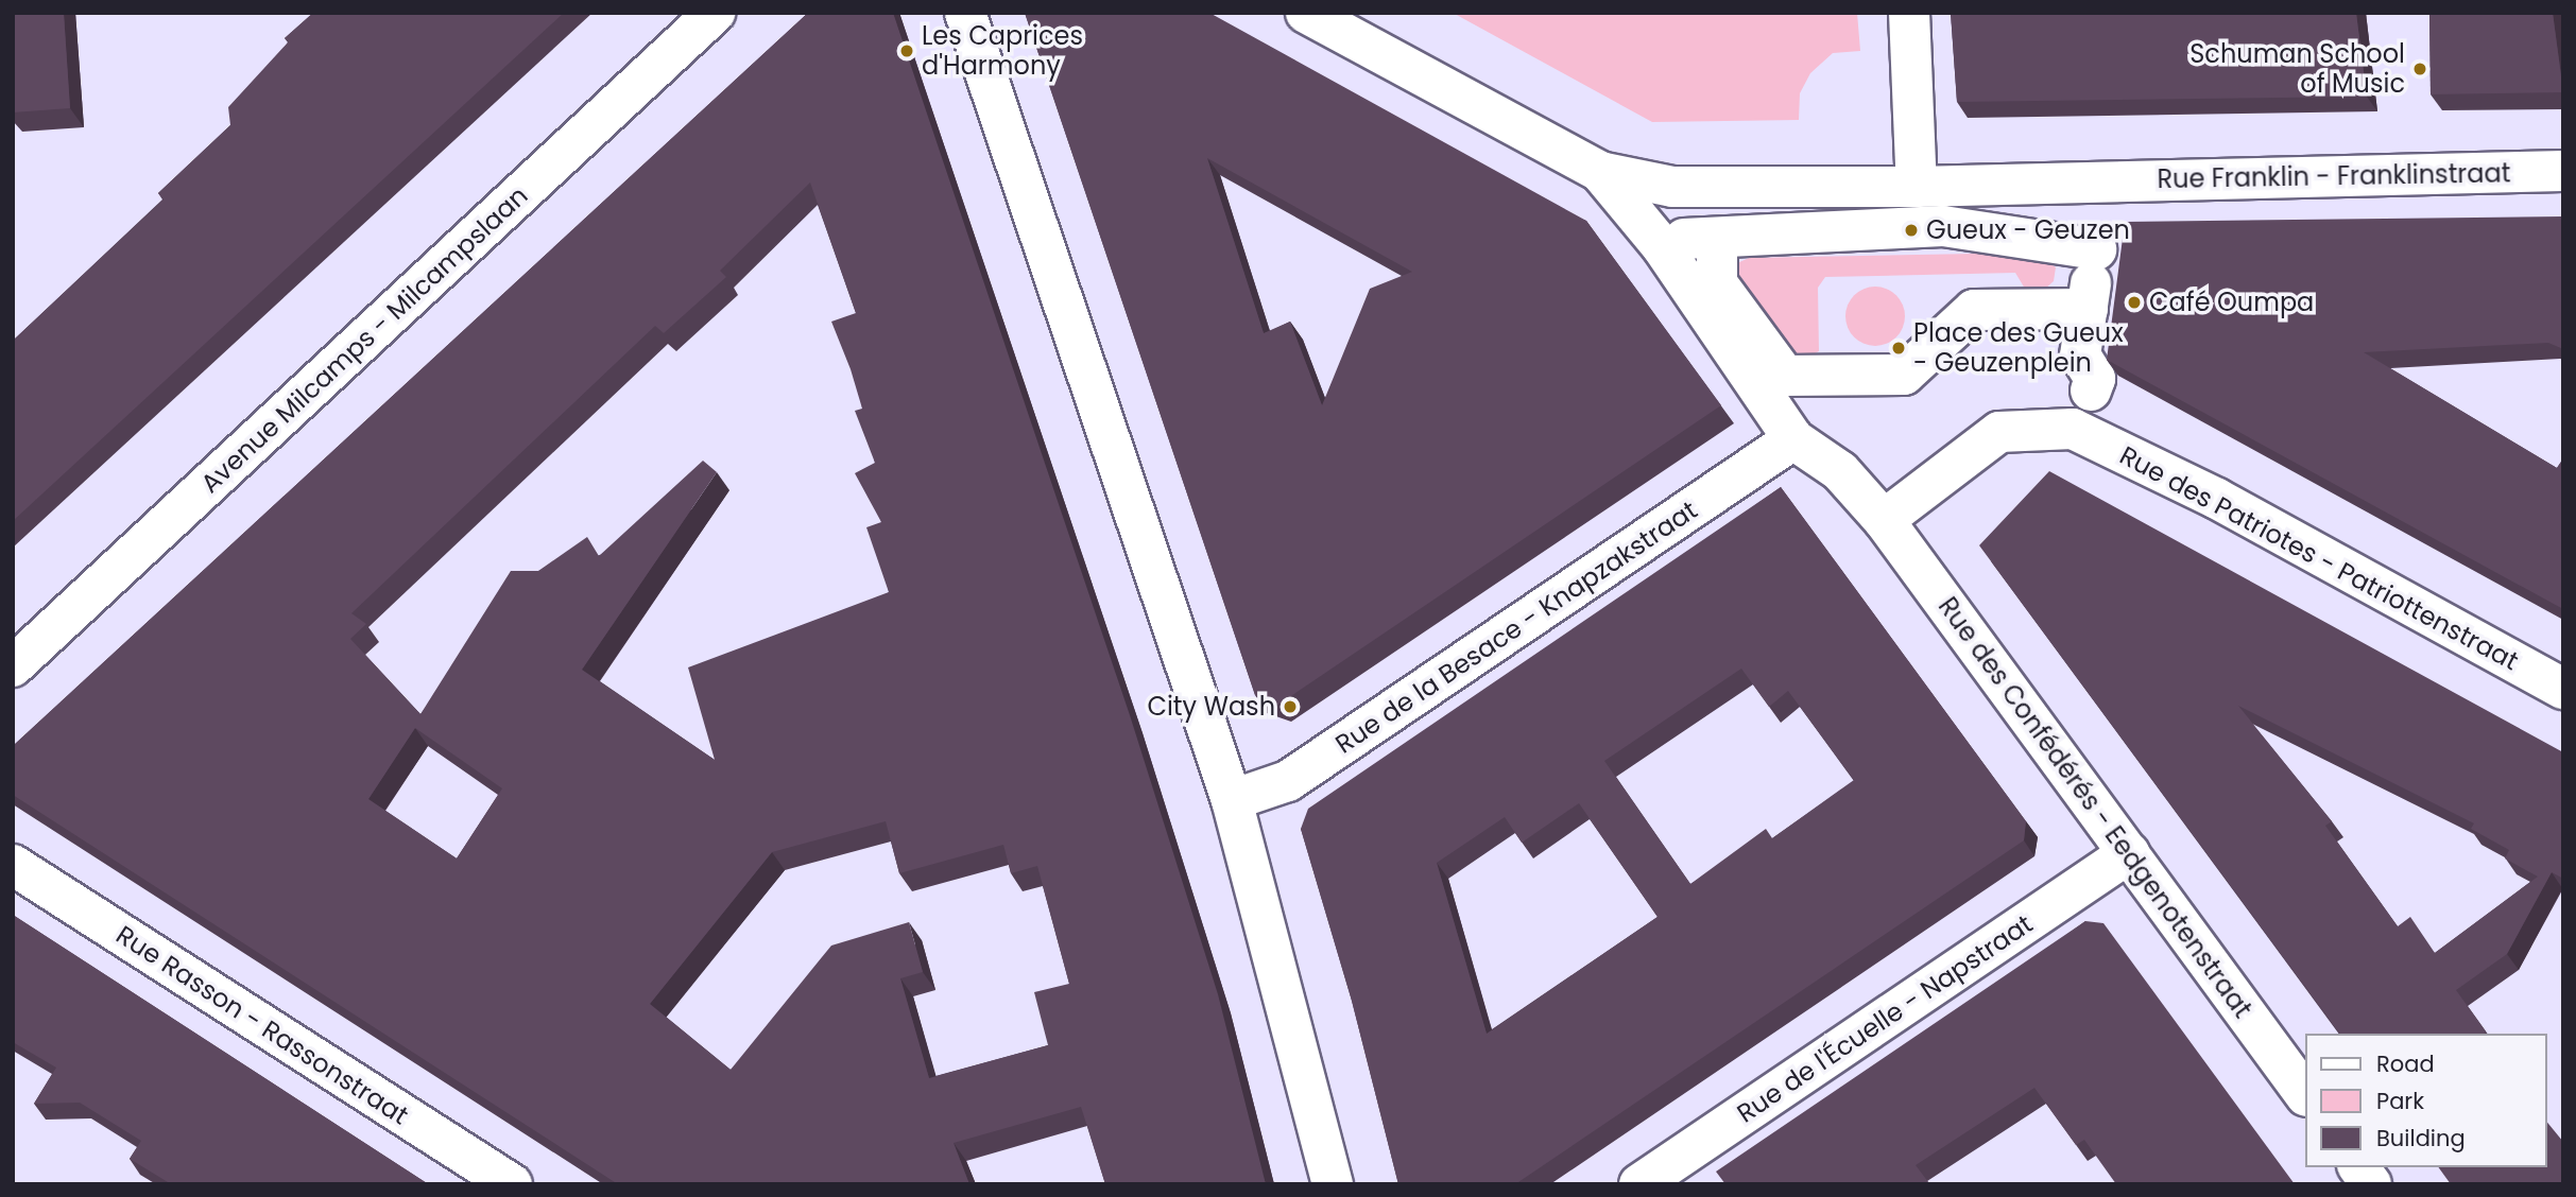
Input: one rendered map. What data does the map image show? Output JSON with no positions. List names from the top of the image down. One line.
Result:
{"streets":{"street":["Rue Franklin - Franklinstraat","Avenue Milcamps - Milcampslaan","Rue des Patriotes - Patriottenstraat","Rue de la Besace - Knapzakstraat","Rue des Confédérés - Eedgenotenstraat","Rue de l'Écuelle - Napstraat","Rue Rasson - Rassonstraat"]},"crossings":[["Rue des Patriotes - Patriottenstraat","Rue des Confédérés - Eedgenotenstraat"],["Rue des Confédérés - Eedgenotenstraat","Rue de l'Écuelle - Napstraat"]],"places":["Les Caprices d'Harmony","Schuman School of Music","Gueux - Geuzen","Café Oumpa","Place des Gueux - Geuzenplein","City Wash"],"legend":["Road","Park","Building"]}
